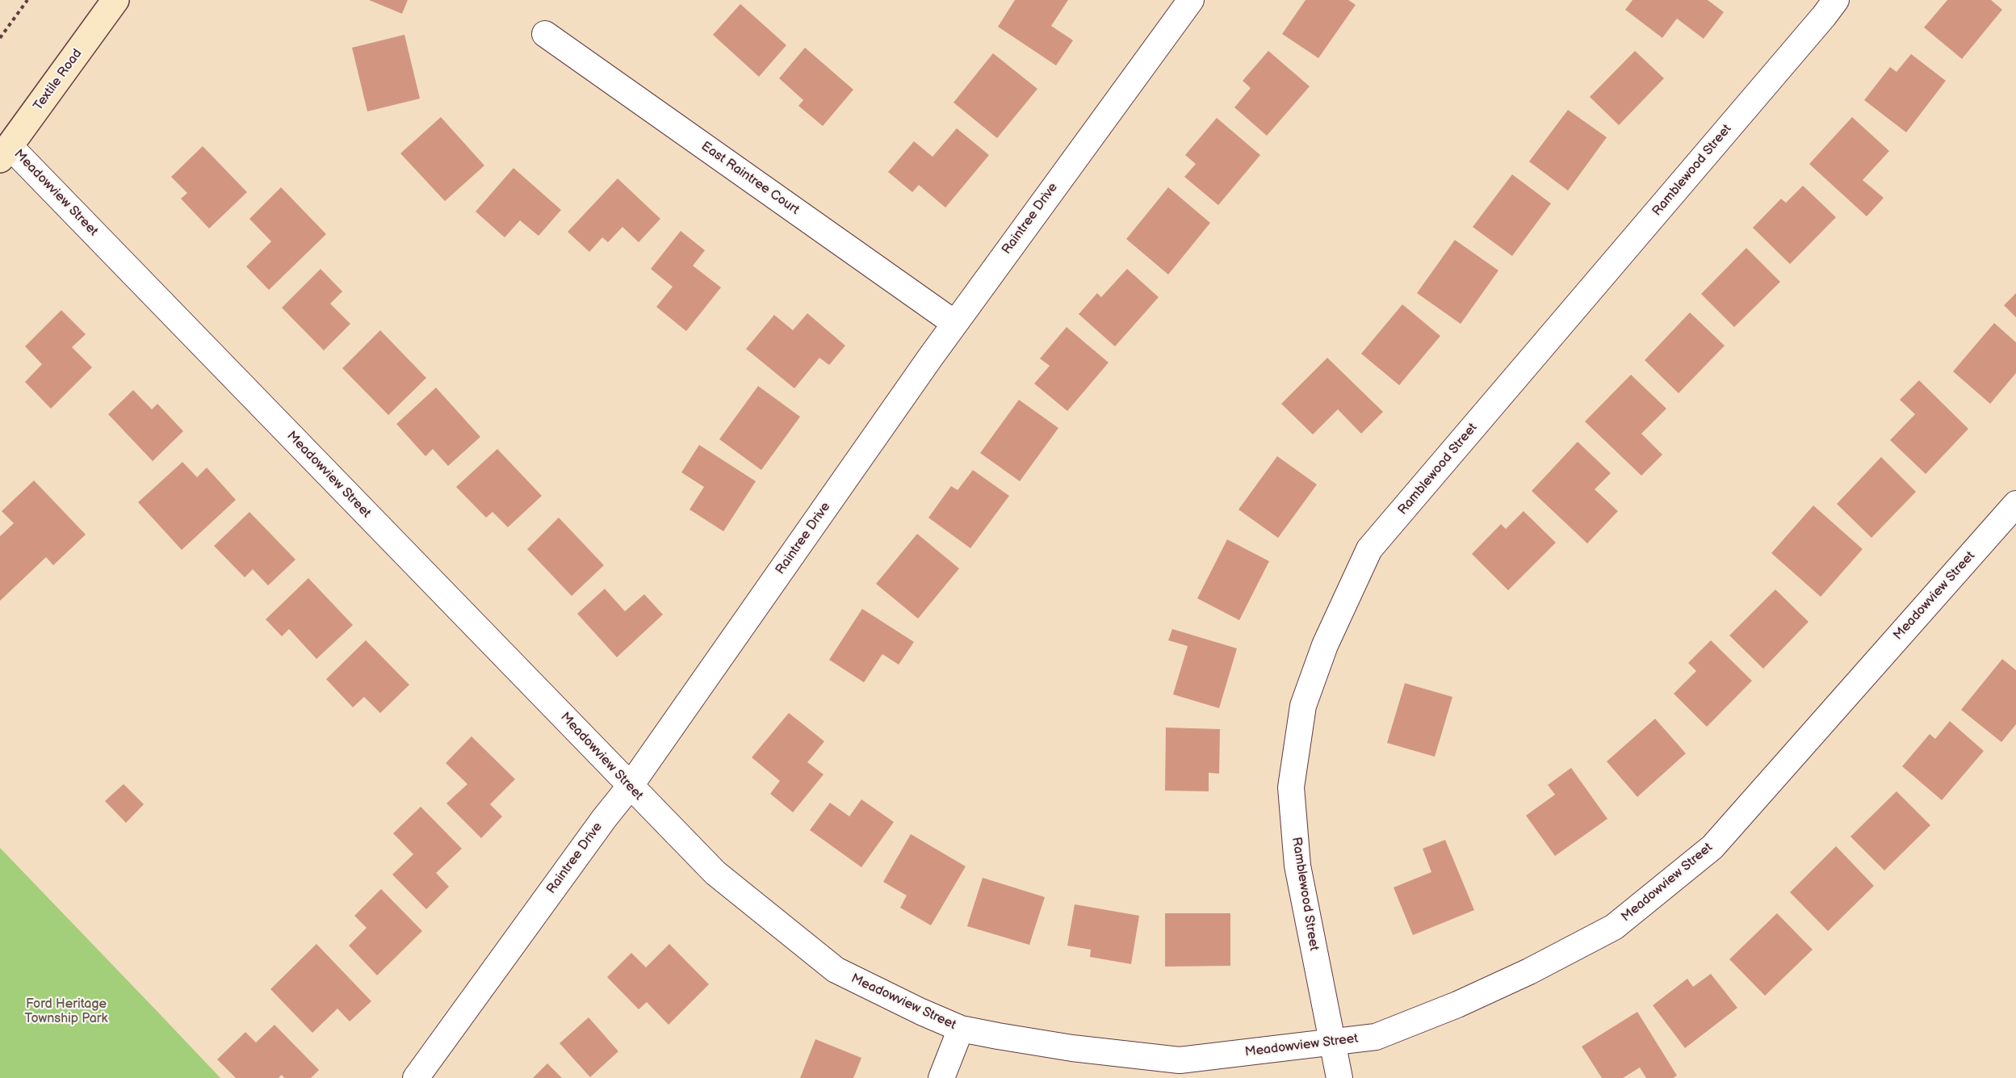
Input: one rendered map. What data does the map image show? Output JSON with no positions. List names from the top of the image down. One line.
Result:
{"streets":{"main road":["Textile Road"],"street":["Ramblewood Street","East Raintree Court","Meadowview Street","Raintree Drive"]},"crossings":[["Textile Road","Meadowview Street"],["Ramblewood Street","Meadowview Street"],["East Raintree Court","Raintree Drive"],["Meadowview Street","Raintree Drive"]],"parks":["Ford Heritage Township Park"]}
